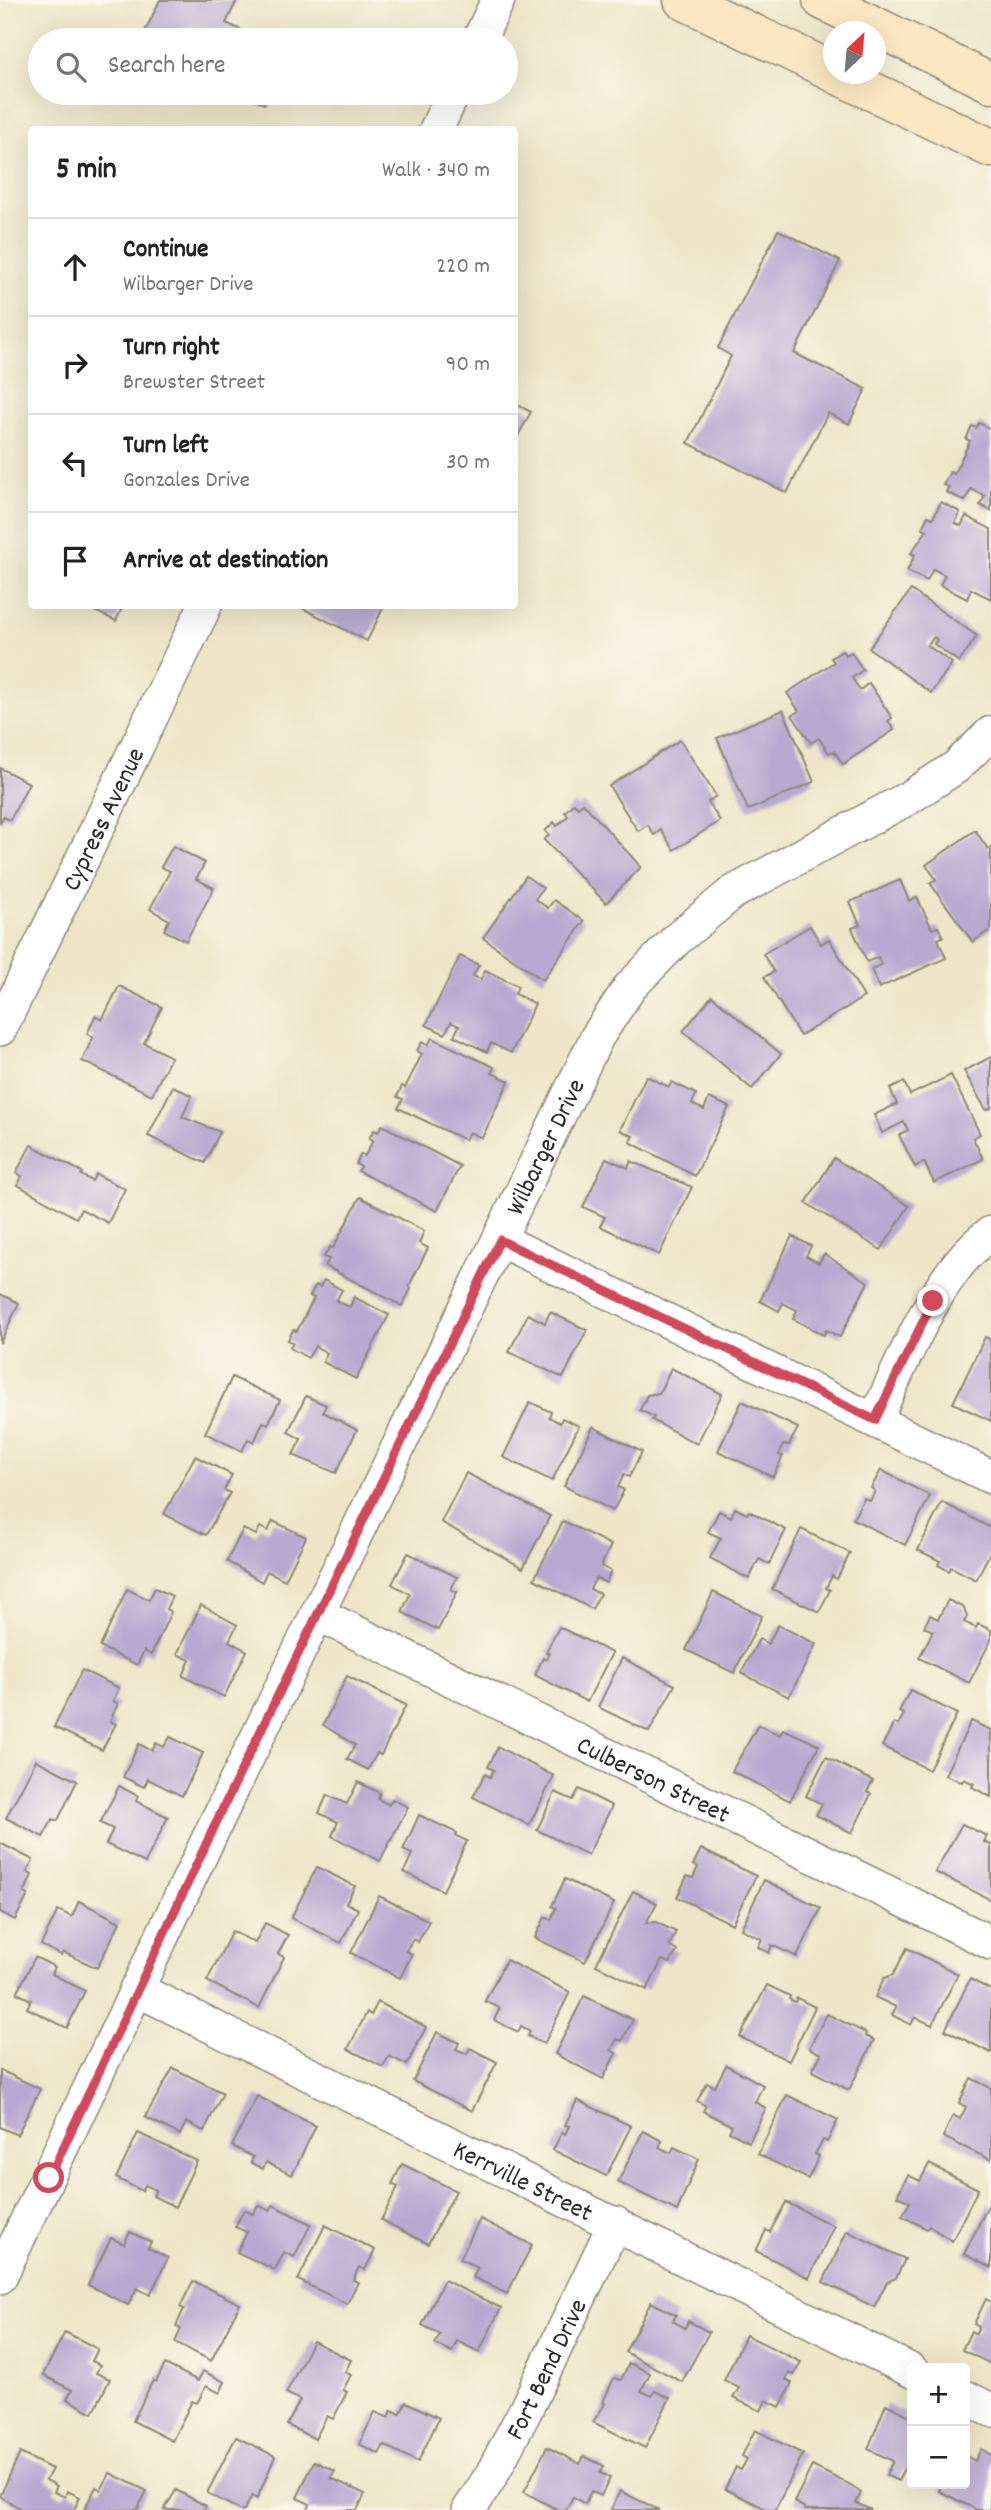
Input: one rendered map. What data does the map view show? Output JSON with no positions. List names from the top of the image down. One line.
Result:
{"streets":{"street":["Cypress Avenue","Wilbarger Drive","Culberson Street","Kerrville Street","Fort Bend Drive"]},"crossings":[["Wilbarger Drive","Culberson Street"],["Wilbarger Drive","Kerrville Street"],["Kerrville Street","Fort Bend Drive"]],"north":"top right","page":{"search":"Search here","heading":["5 min","Walk · 340 m"],"list":[["Continue","Wilbarger Drive","220 m"],["Turn right","Brewster Street","90 m"],["Turn left","Gonzales Drive","30 m"],"Arrive at destination"],"map_buttons":["+","−"]}}
